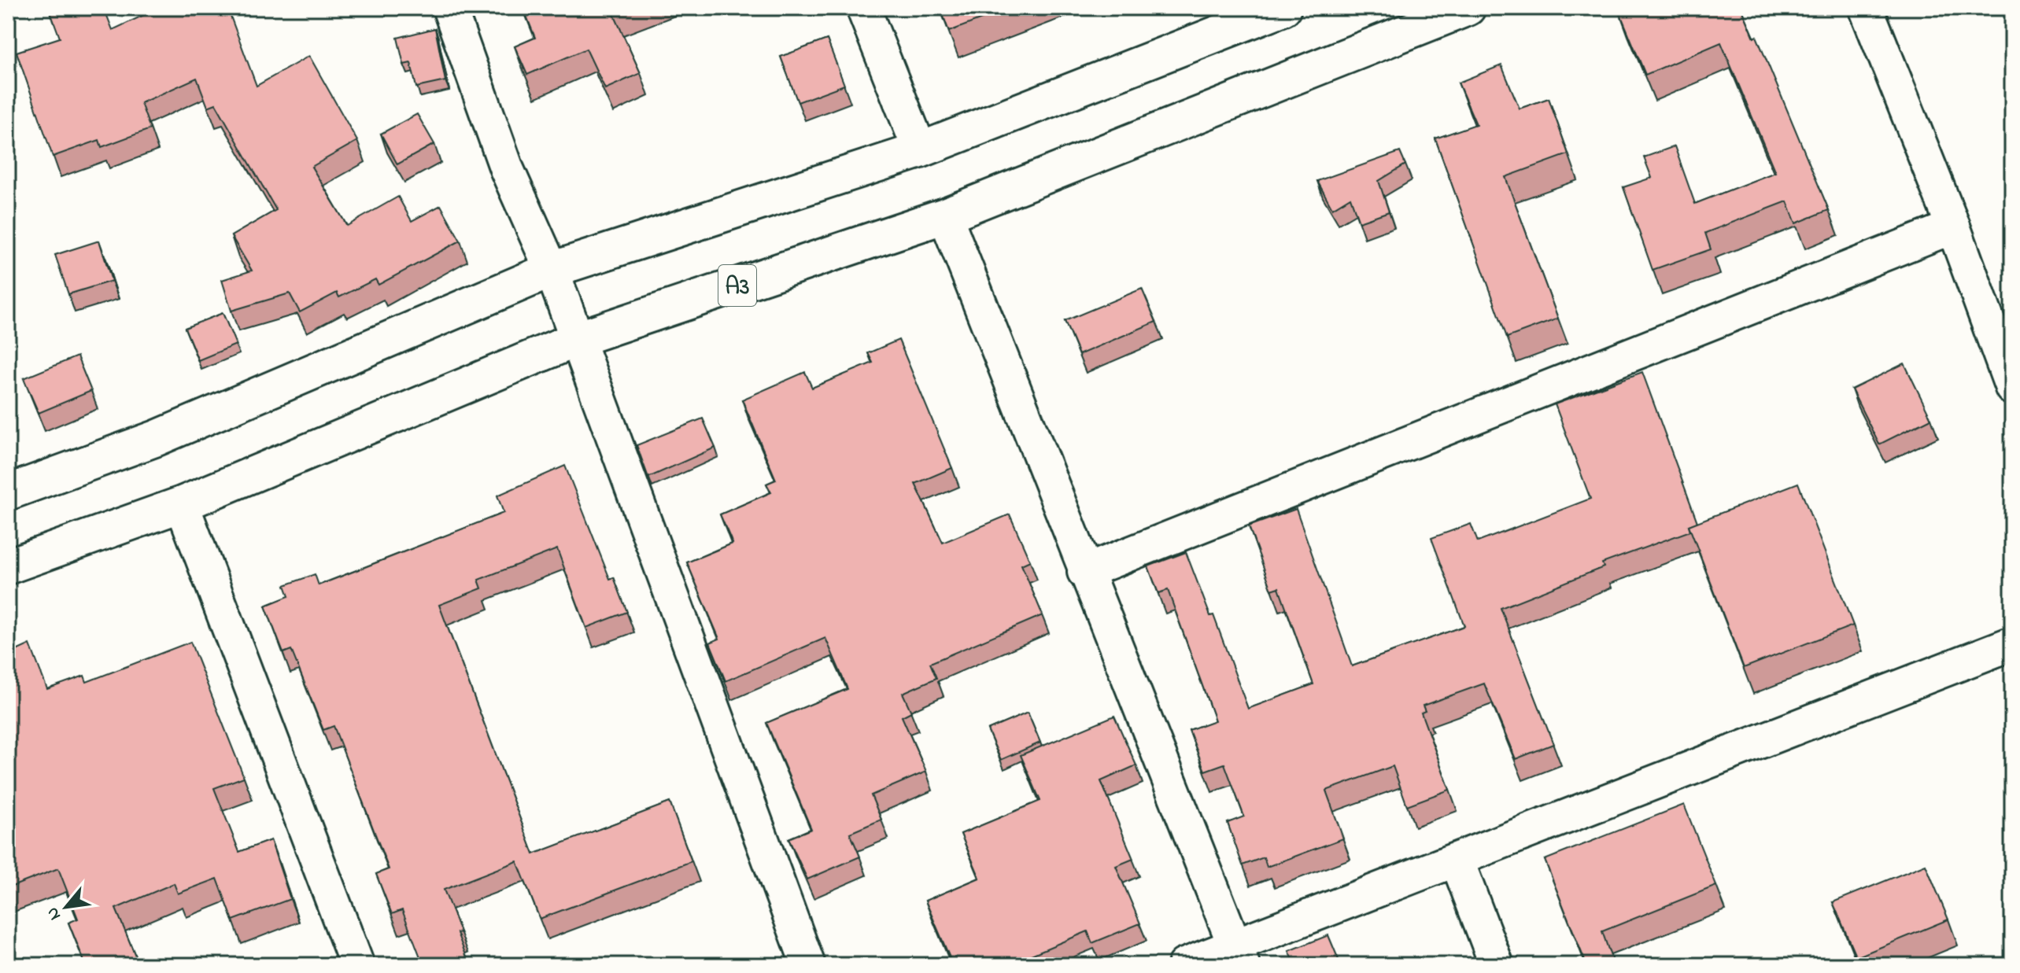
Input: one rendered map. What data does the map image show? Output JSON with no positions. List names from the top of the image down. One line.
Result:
{"streets":{"highway":["A3"]},"north":"bottom left"}
